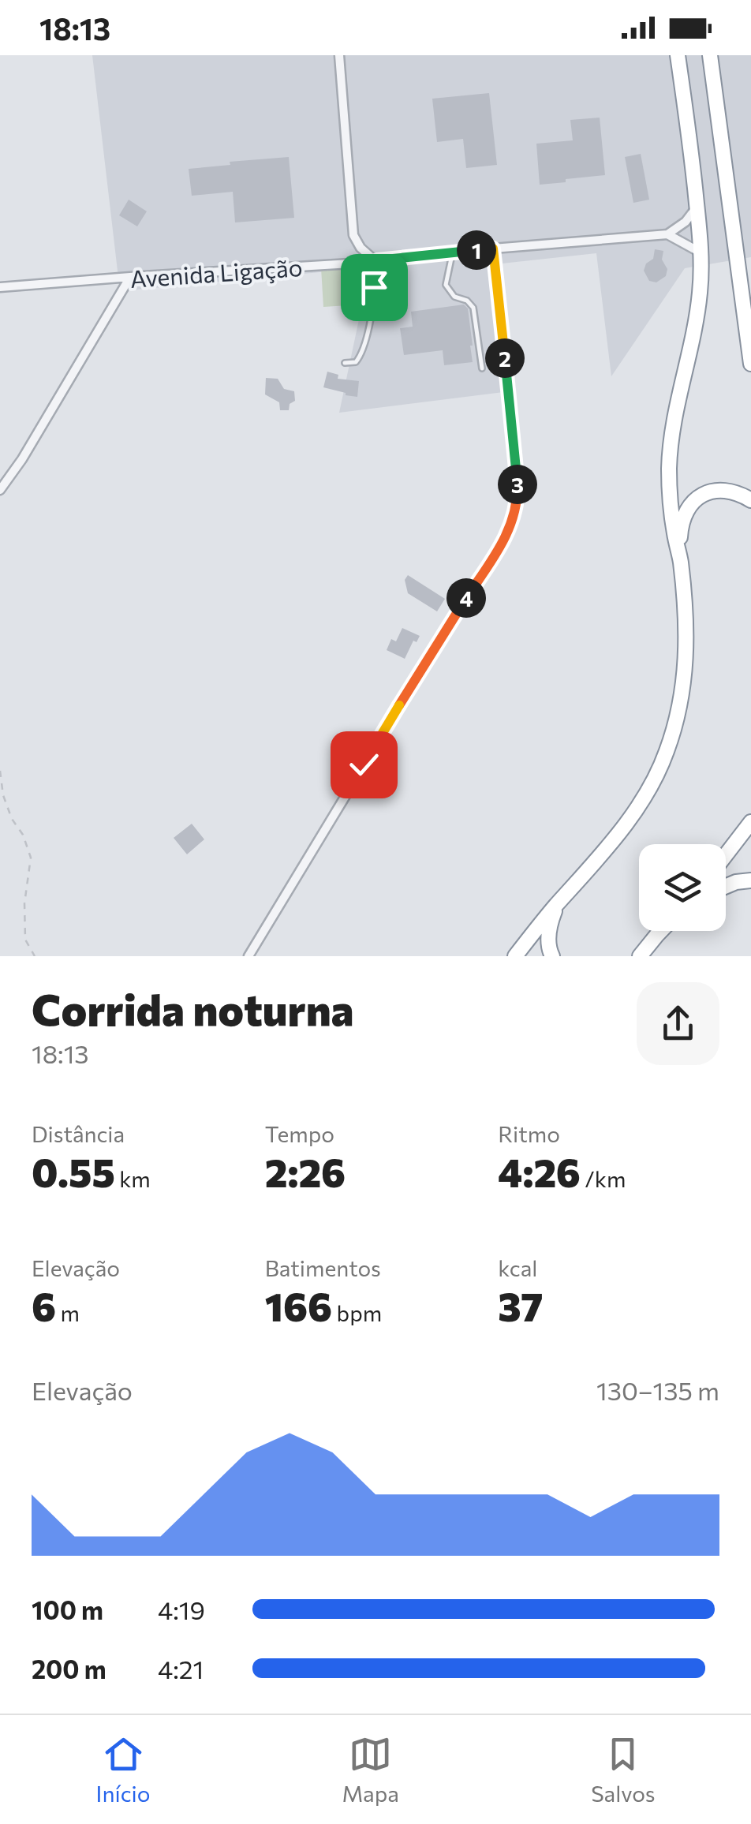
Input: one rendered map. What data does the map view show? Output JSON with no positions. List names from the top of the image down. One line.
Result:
{"streets":{"street":["Avenida Ligação"]},"page":{"status":"18:13","pins":["1","2","3","4"],"heading":["Corrida noturna","18:13"],"stats":[["Distância","0.55 km"],["Tempo","2:26"],["Ritmo","4:26 /km"],["Elevação","6 m"],["Batimentos","166 bpm"],["kcal","37"]],"chart":["Elevação","130–135 m"],"list":[{"name":"100 m","note":"4:19"},{"name":"200 m","note":"4:21"}],"tabs":["Início","Mapa","Salvos"]}}
